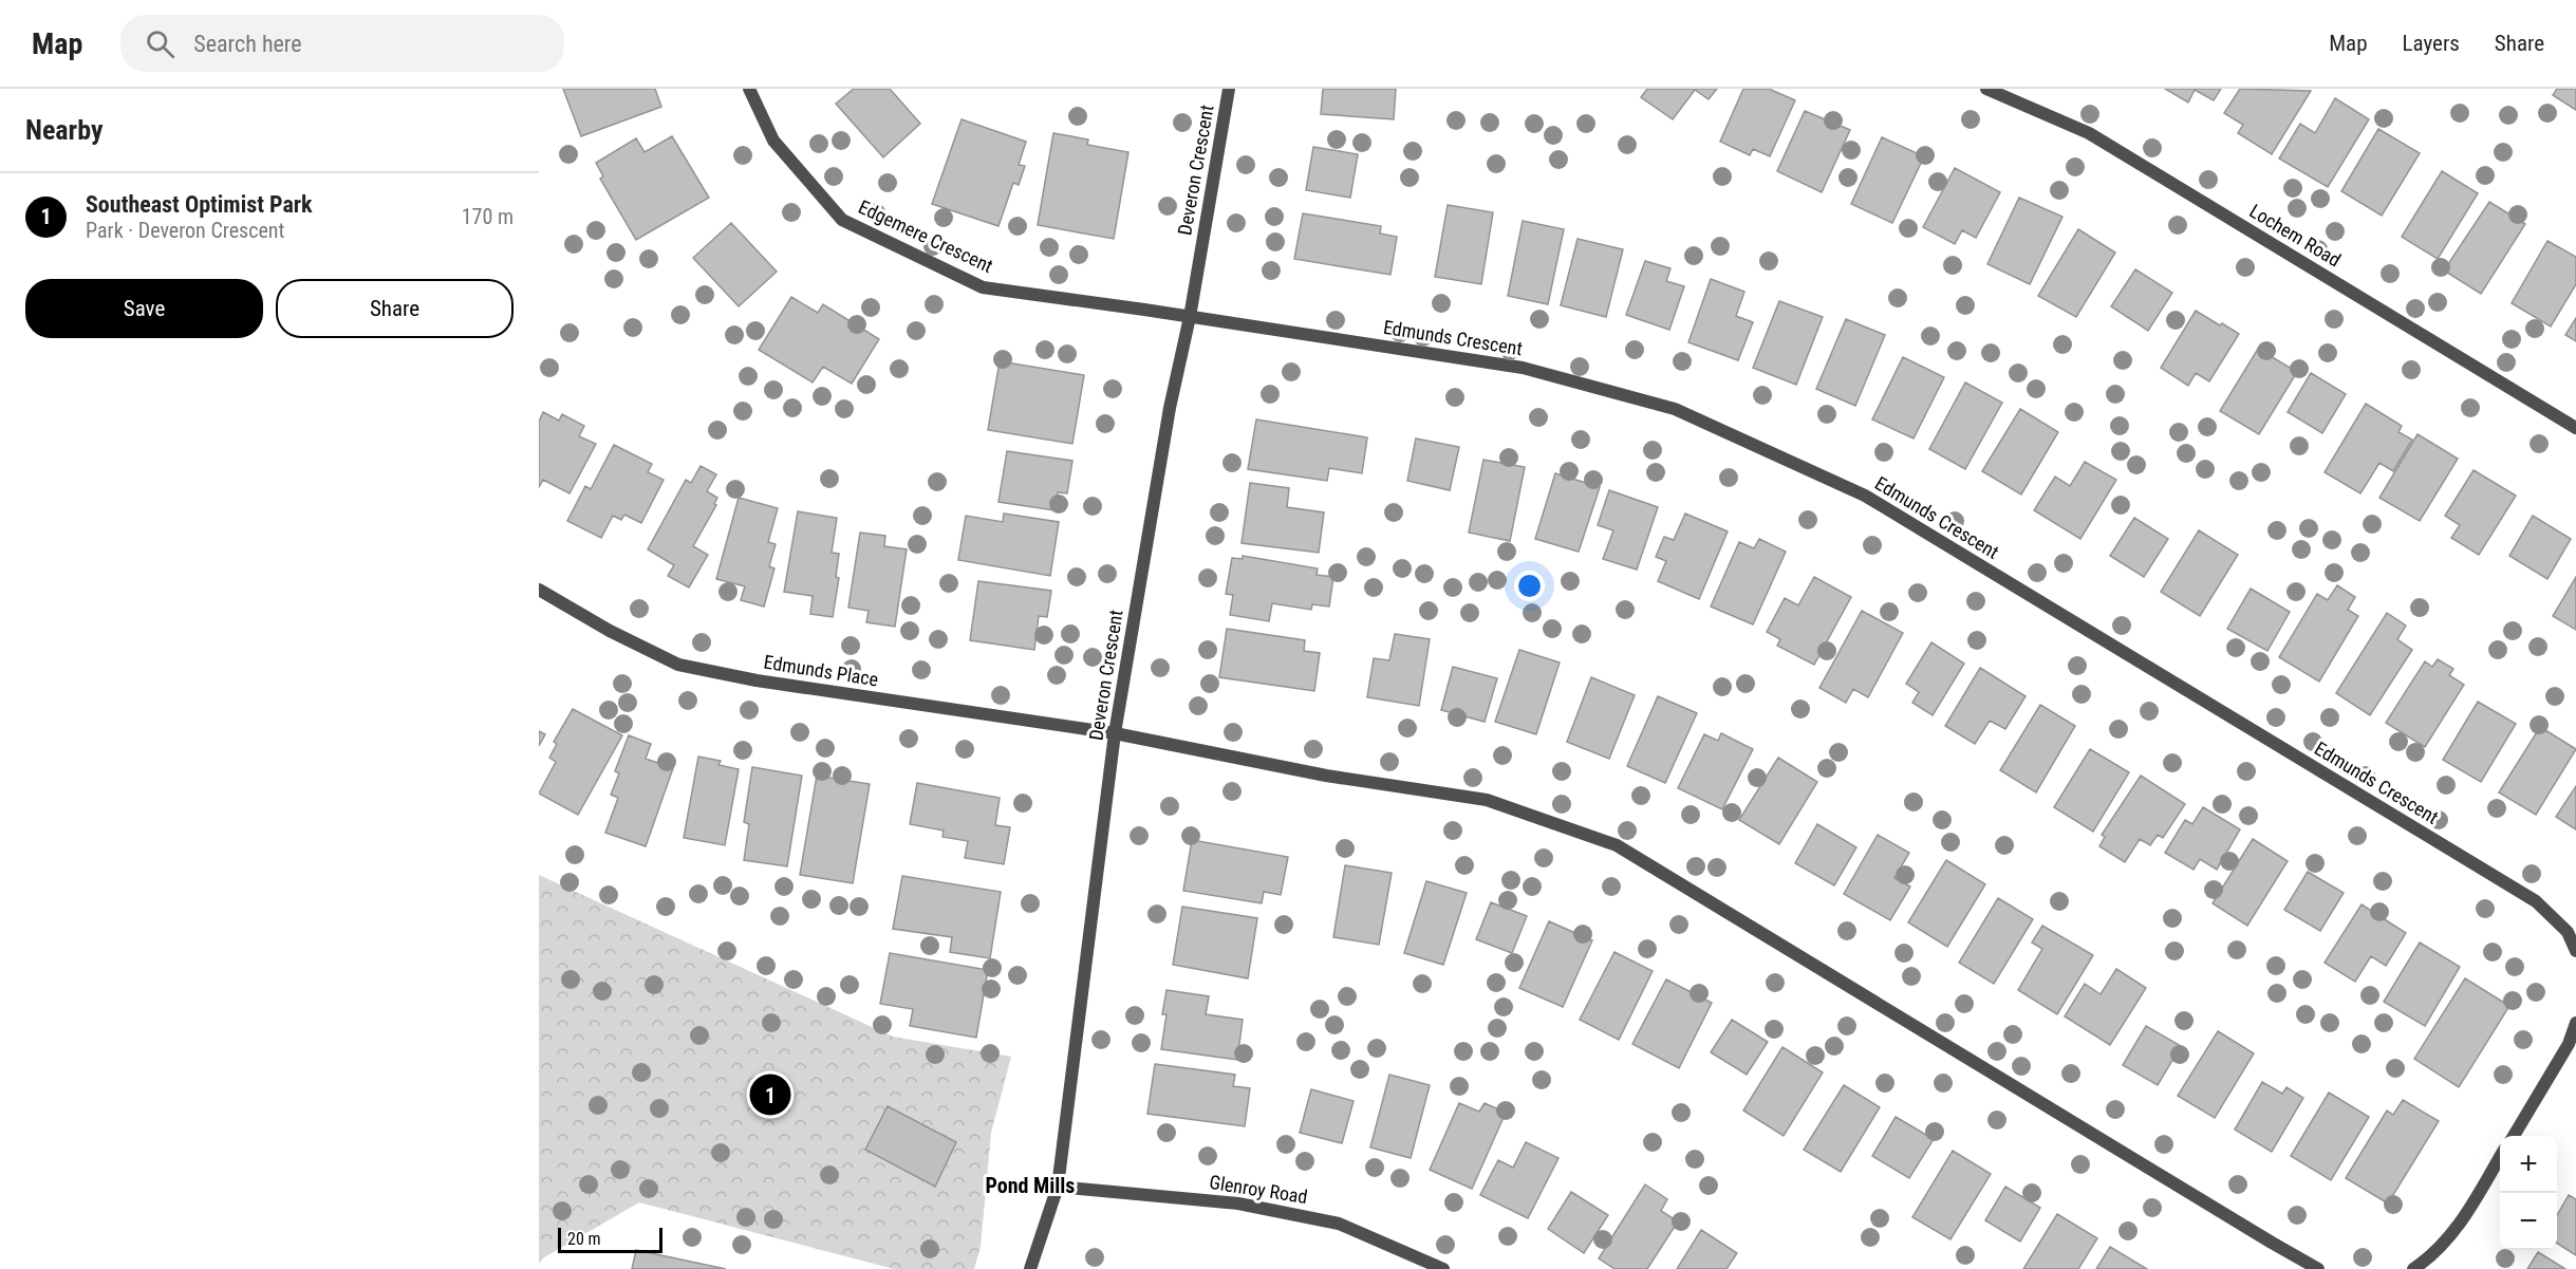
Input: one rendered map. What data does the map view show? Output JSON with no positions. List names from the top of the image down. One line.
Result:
{"streets":{"street":["Deveron Crescent","Lochem Road","Edgemere Crescent","Edmunds Crescent","Edmunds Place","Glenroy Road"]},"crossings":[["Deveron Crescent","Edgemere Crescent"],["Deveron Crescent","Edmunds Crescent"],["Deveron Crescent","Edmunds Place"],["Deveron Crescent","Glenroy Road"],["Edgemere Crescent","Edmunds Crescent"]],"districts":["Pond Mills"],"scale_bar":"20 m","page":{"header":"Map","search":"Search here","nav":["Map","Layers","Share"],"heading":"Nearby","list":[{"mark":"1","name":"Southeast Optimist Park","note":"Park · Deveron Crescent","value":"170 m"}],"buttons":["Save","Share"],"pins":"1","map_buttons":["+","−"],"scale":"20 m"}}
